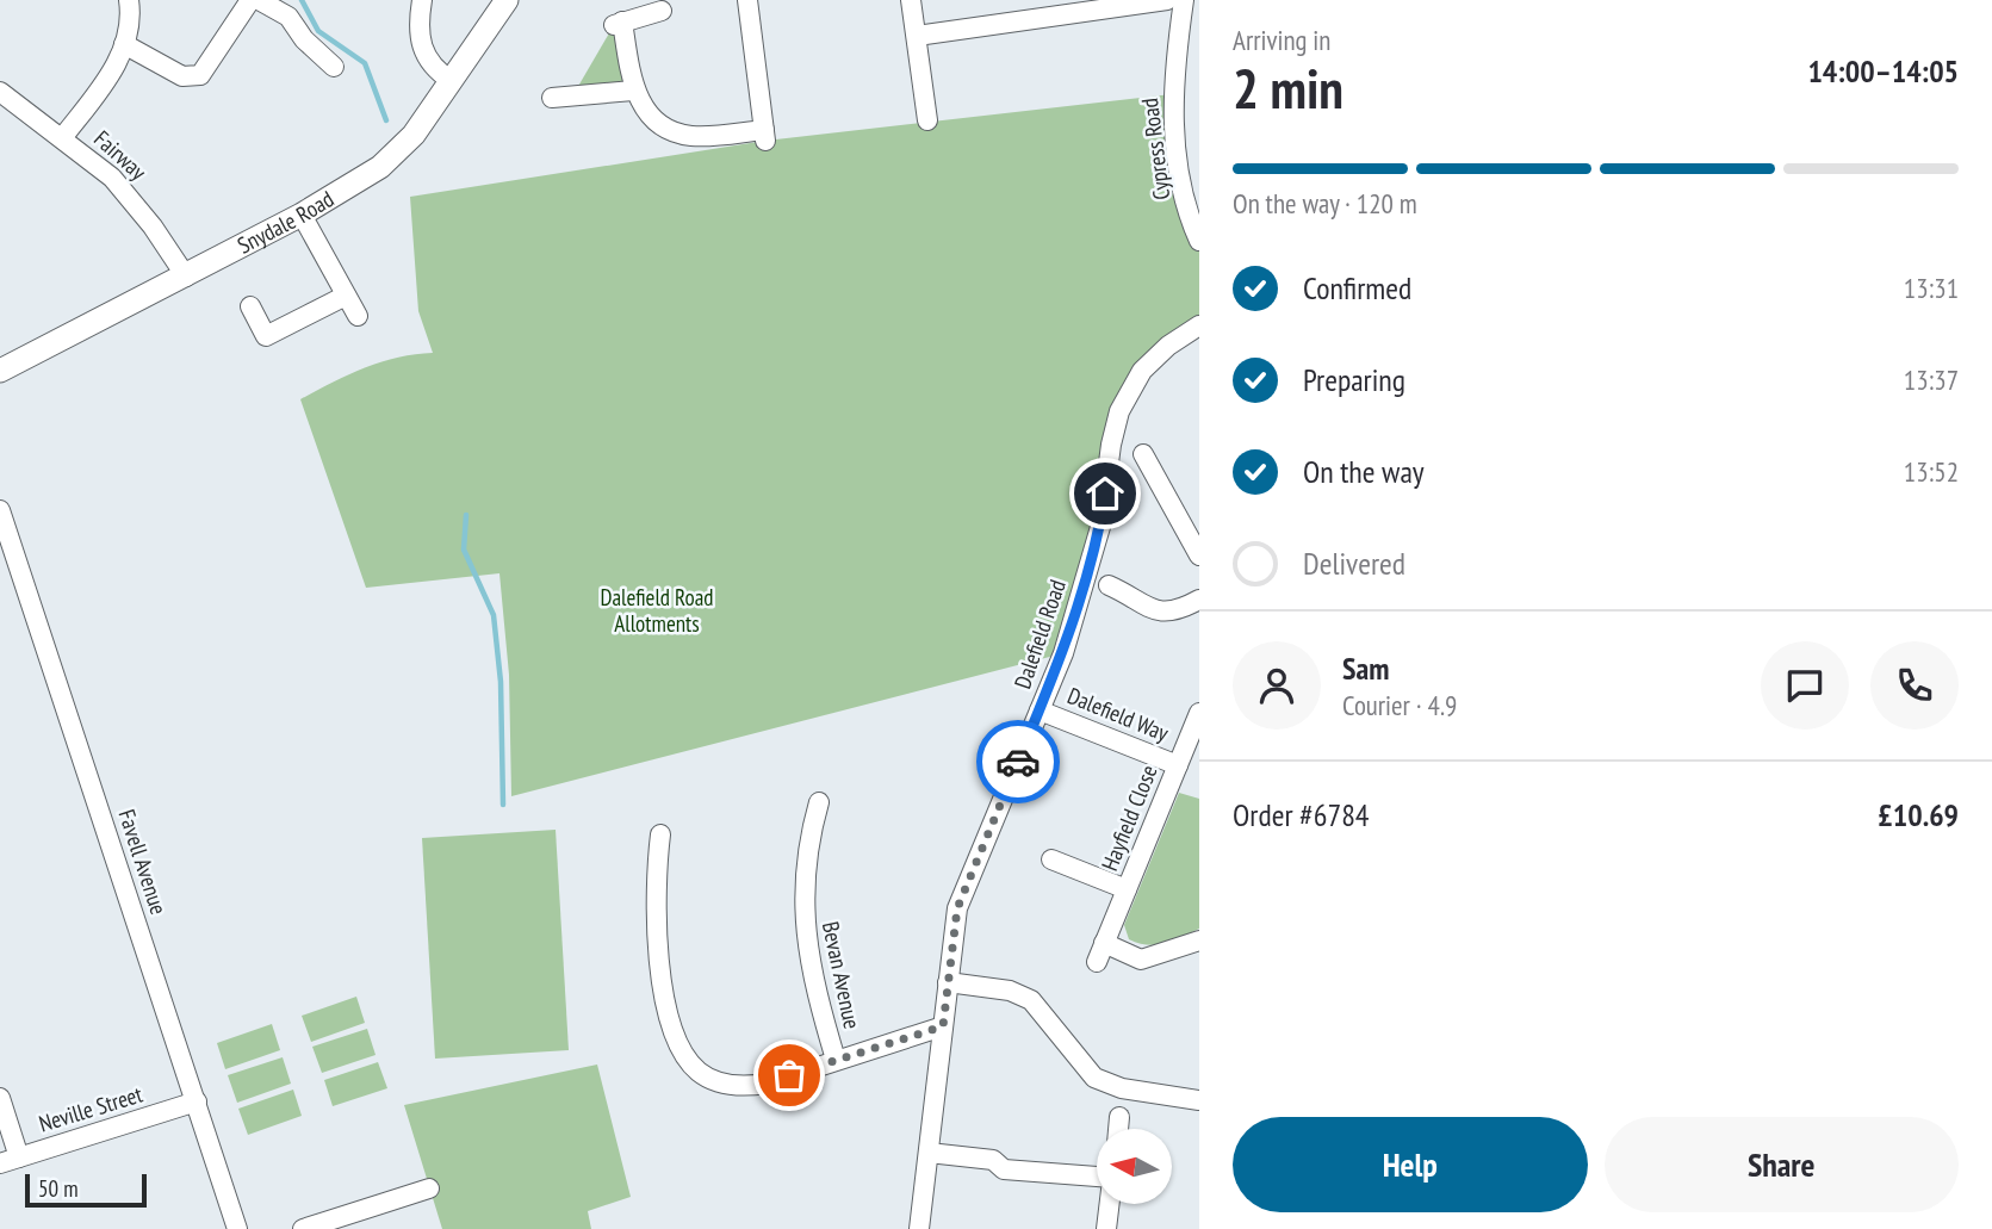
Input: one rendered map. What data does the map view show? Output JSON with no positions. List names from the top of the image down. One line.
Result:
{"streets":{"street":["Cypress Road","Fairway","Snydale Road","Dalefield Road","Dalefield Way","Hayfield Close","Favell Avenue","Bevan Avenue","Neville Street"]},"crossings":[["Fairway","Snydale Road"],["Dalefield Road","Dalefield Way"],["Dalefield Way","Hayfield Close"],["Favell Avenue","Neville Street"]],"parks":["Dalefield Road Allotments"],"scale_bar":"50 m","north":"left","page":{"heading":["2 min","Arriving in","14:00–14:05"],"panel":["Sam","Courier · 4.9","Order #6784","£10.69"],"bar":"On the way · 120 m","list":[["Confirmed","13:31"],["Preparing","13:37"],["On the way","13:52"],"Delivered"],"buttons":["Help","Share"],"scale":"50 m"}}
